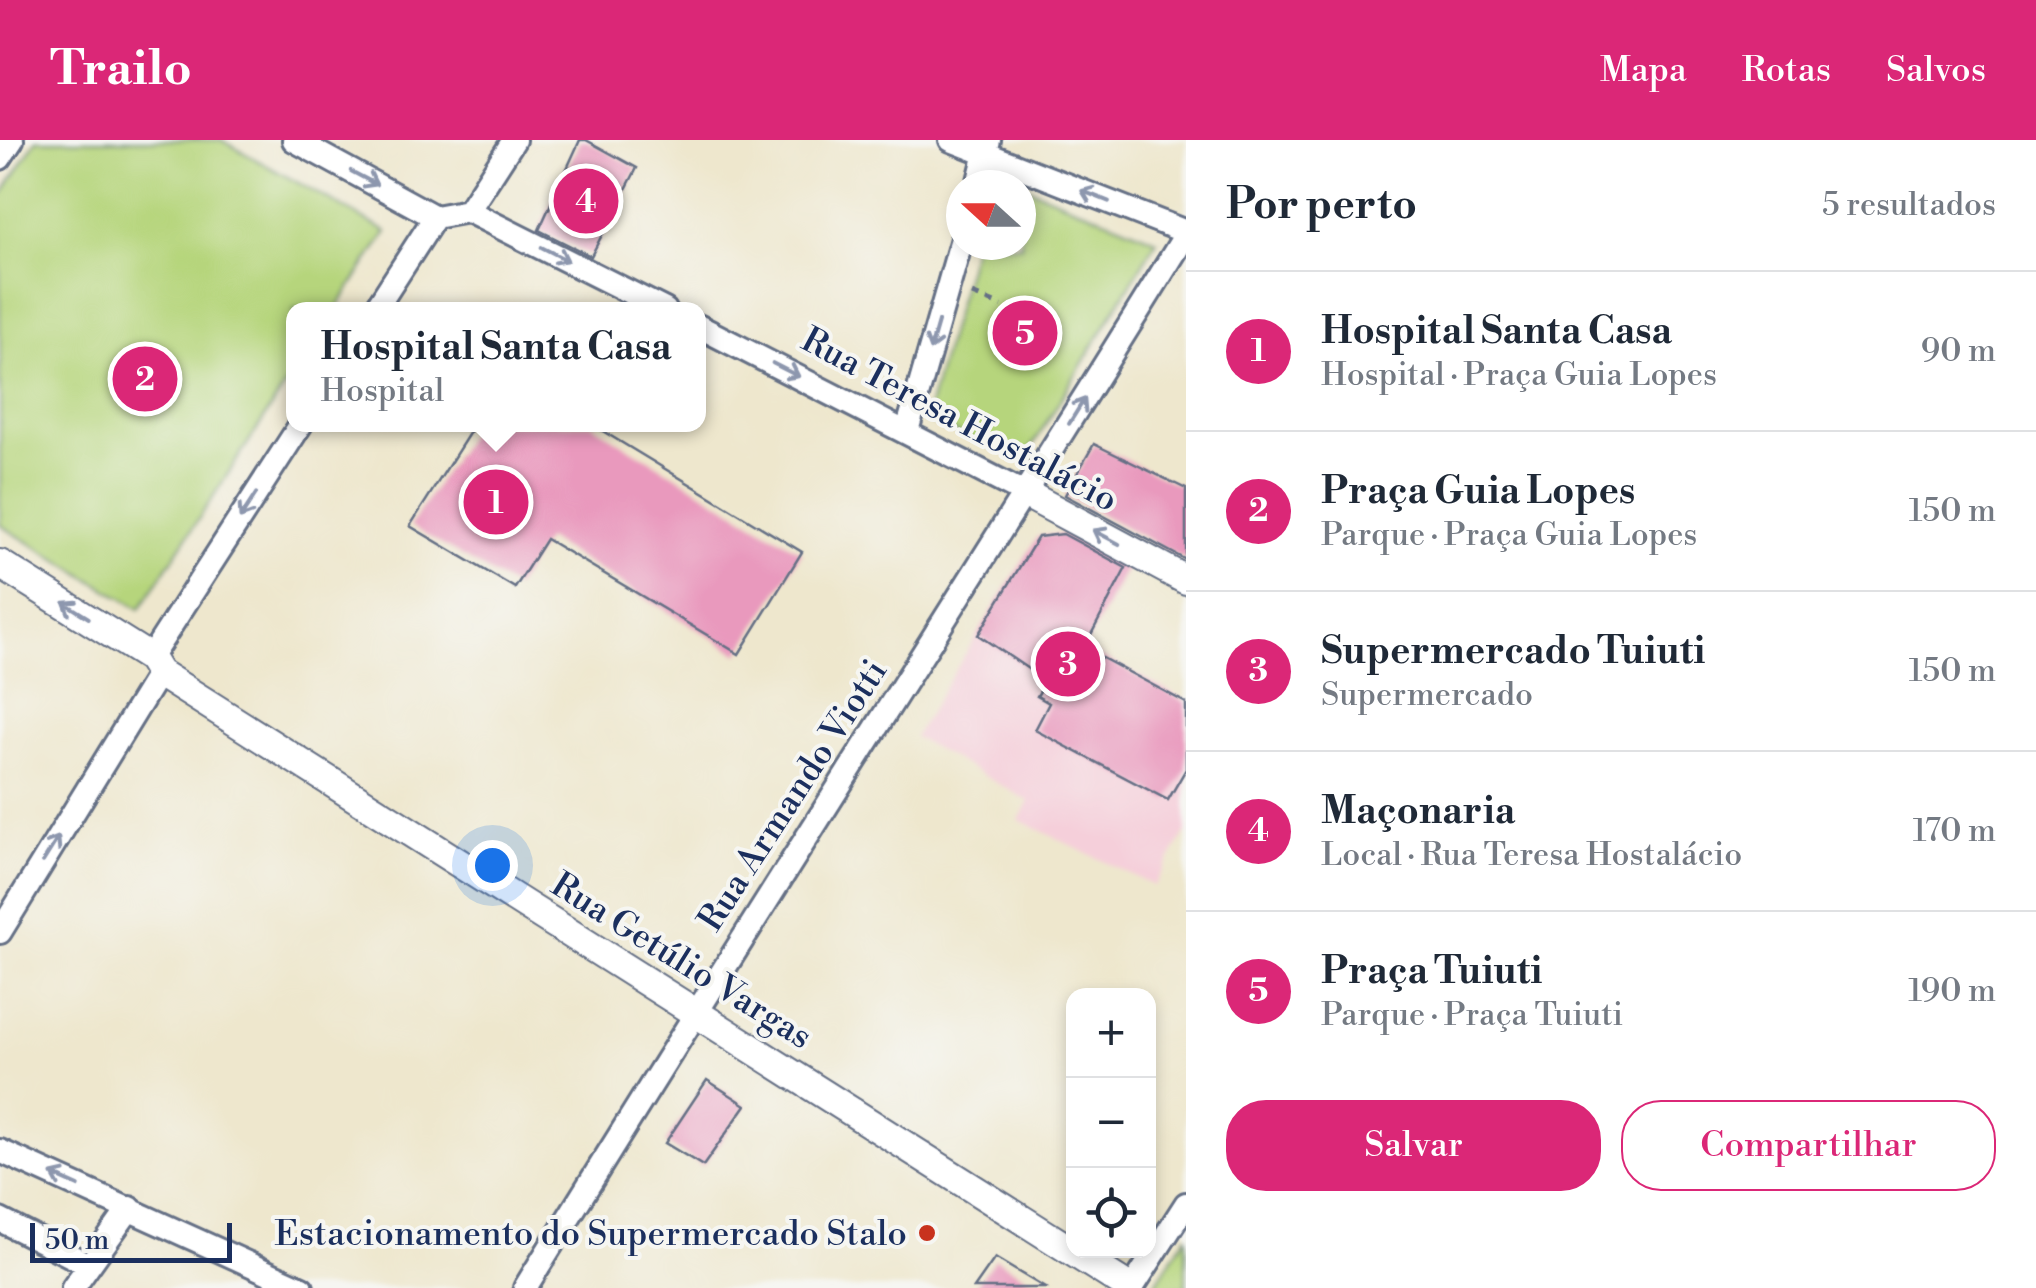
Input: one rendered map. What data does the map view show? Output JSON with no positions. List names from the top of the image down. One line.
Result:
{"streets":{"street":["Rua Teresa Hostalácio","Rua Armando Viotti","Rua Getúlio Vargas"]},"crossings":[["Rua Teresa Hostalácio","Rua Armando Viotti"],["Rua Armando Viotti","Rua Getúlio Vargas"]],"places":["Estacionamento do Supermercado Stalo"],"scale_bar":"50 m","north":"left","page":{"header":"Trailo","nav":["Mapa","Rotas","Salvos"],"heading":["Por perto","5 resultados"],"pins":["4","5","2","1","3"],"list":[{"mark":"1","name":"Hospital Santa Casa","note":"Hospital · Praça Guia Lopes","value":"90 m"},{"mark":"2","name":"Praça Guia Lopes","note":"Parque · Praça Guia Lopes","value":"150 m"},{"mark":"3","name":"Supermercado Tuiuti","note":"Supermercado","value":"150 m"},{"mark":"4","name":"Maçonaria","note":"Local · Rua Teresa Hostalácio","value":"170 m"},{"mark":"5","name":"Praça Tuiuti","note":"Parque · Praça Tuiuti","value":"190 m"}],"popup":["Hospital Santa Casa","Hospital"],"map_buttons":["+","−"],"buttons":["Salvar","Compartilhar"],"scale":"50 m"}}
